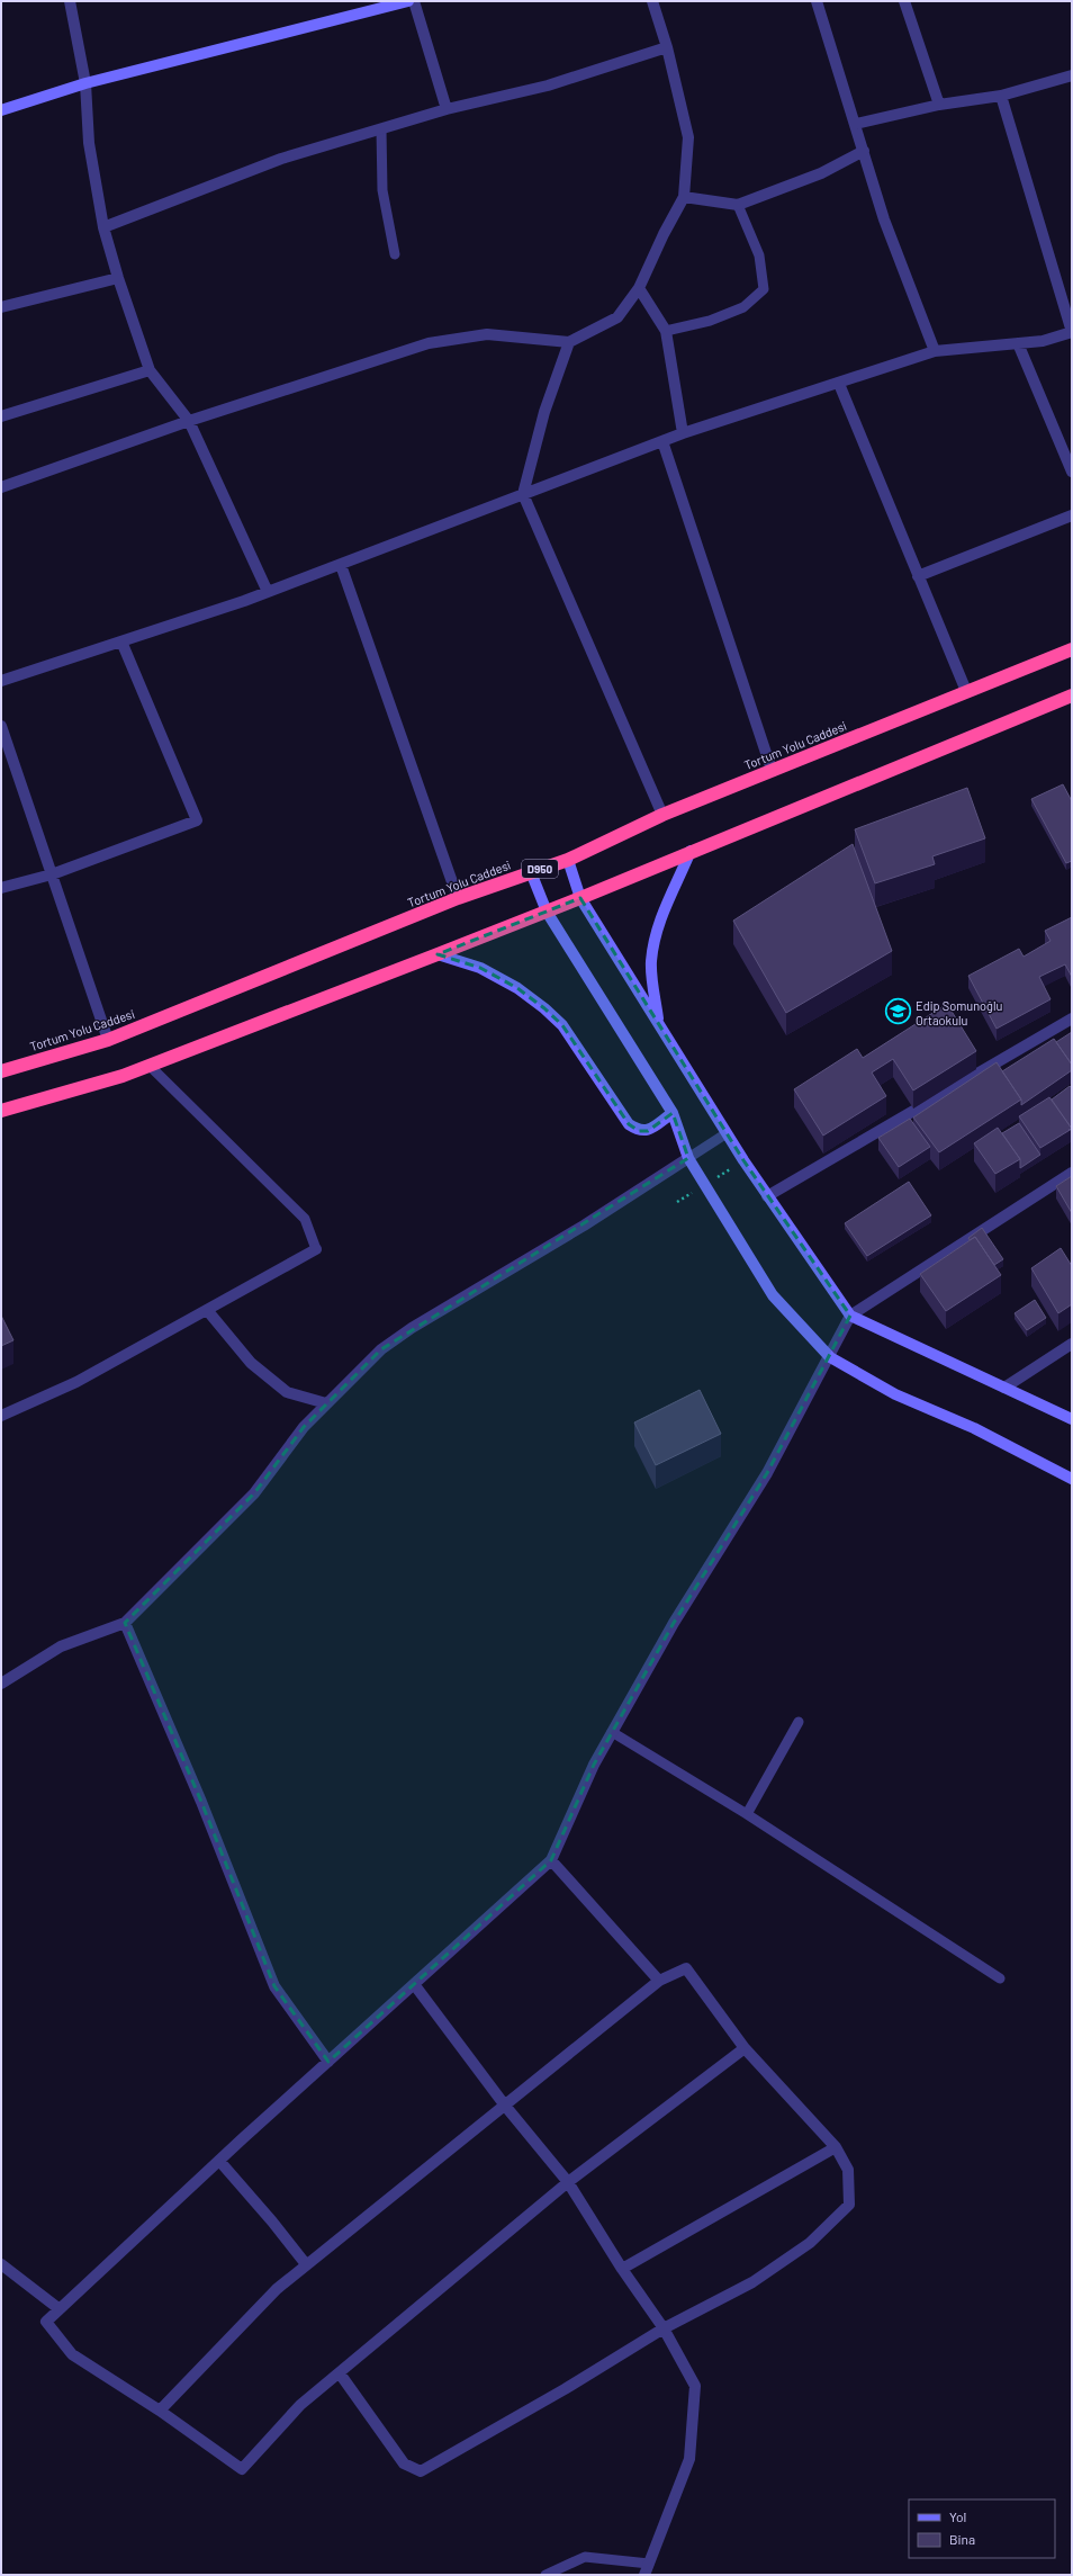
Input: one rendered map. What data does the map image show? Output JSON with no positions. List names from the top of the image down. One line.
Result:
{"streets":{"highway":["Tortum Yolu Caddesi","D950"]},"places":{"school or university":["Edip Somunoğlu Ortaokulu"]},"legend":["Yol","Bina"]}
